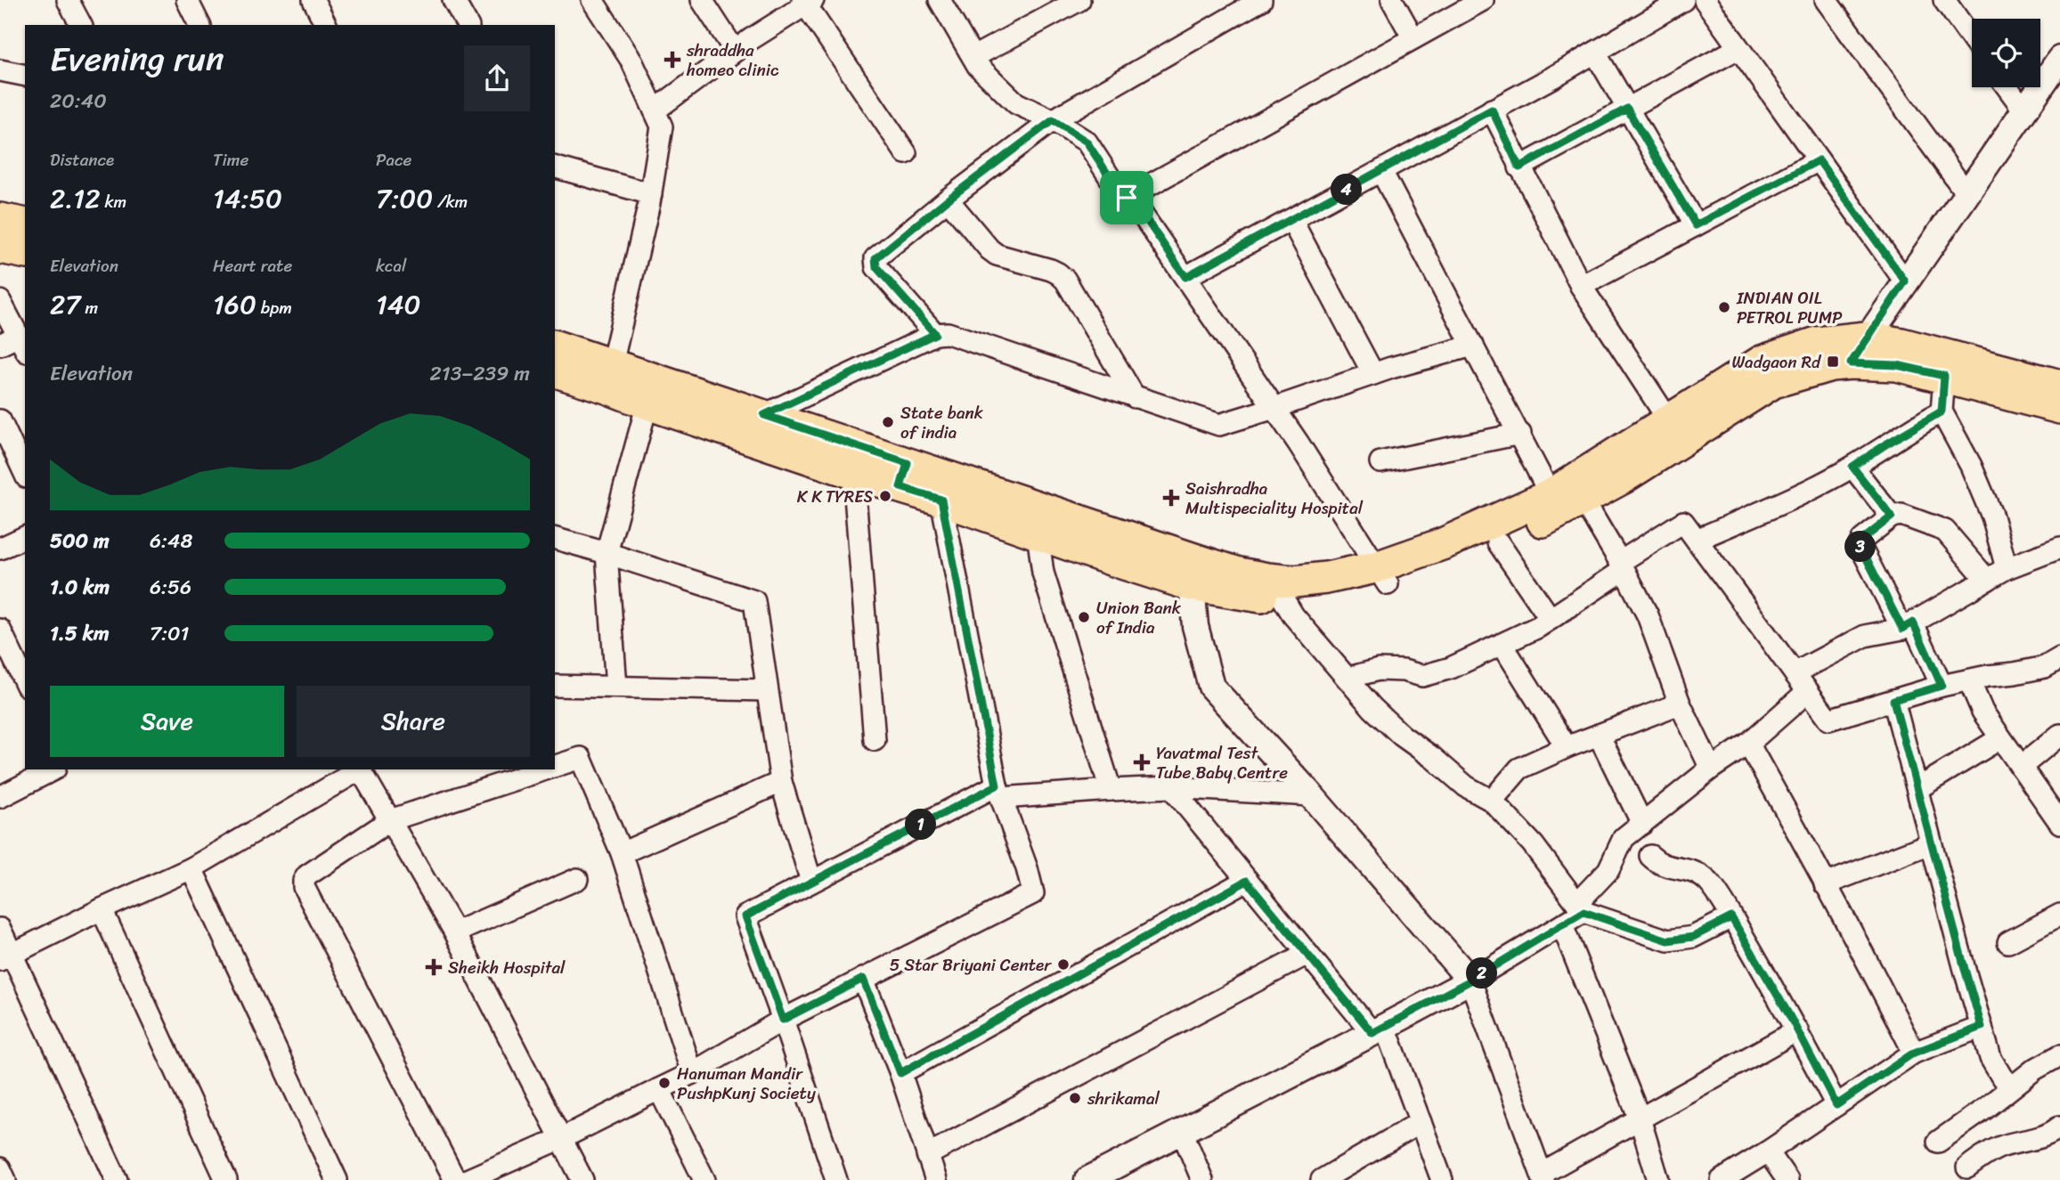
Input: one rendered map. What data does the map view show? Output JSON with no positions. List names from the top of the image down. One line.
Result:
{"places":{"health":["shraddha homeo clinic","Saishradha Multispeciality Hospital","Yavatmal Test Tube Baby Centre","Sheikh Hospital"],"other":["INDIAN OIL PETROL PUMP","State bank of india","K K TYRES","Union Bank of India","5 Star Briyani Center","Hanuman Mandir PushpKunj Society","shrikamal"],"transit":["Wadgaon Rd"]},"page":{"heading":["Evening run","20:40"],"stats":[["Distance","2.12 km"],["Time","14:50"],["Pace","7:00 /km"],["Elevation","27 m"],["Heart rate","160 bpm"],["kcal","140"]],"pins":["4","3","1","2"],"chart":["Elevation","213–239 m"],"list":[{"name":"500 m","note":"6:48"},{"name":"1.0 km","note":"6:56"},{"name":"1.5 km","note":"7:01"}],"buttons":["Save","Share"]}}
